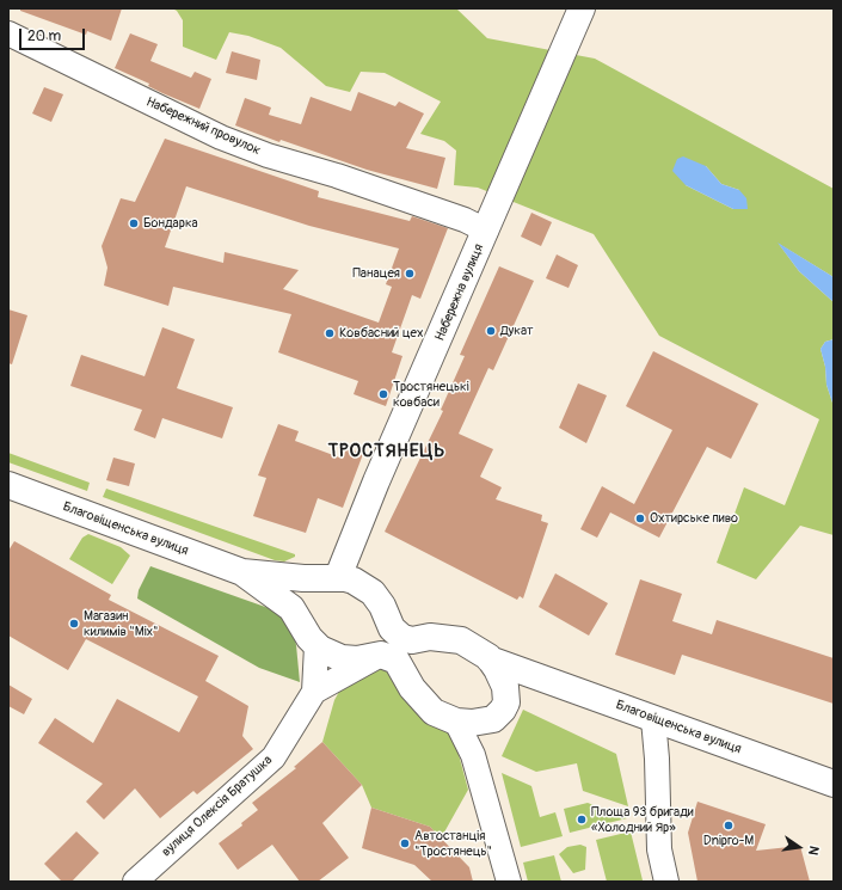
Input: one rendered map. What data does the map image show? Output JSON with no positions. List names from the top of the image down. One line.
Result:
{"streets":{"main road":["Набережна вулиця","Благовіщенська вулиця"],"street":["Набережний провулок","вулиця Олексія Братушка"]},"crossings":[["Набережний провулок","Набережна вулиця"],["Набережна вулиця","Благовіщенська вулиця"],["Благовіщенська вулиця","вулиця Олексія Братушка"]],"districts":["ТРОСТЯНЕЦЬ"],"places":["Бондарка","Панацея","Дукат","Ковбасний цех","Тростянецькі ковбаси","Охтирське пиво","Магазин килимів \"Mix\"","Площа 93 бригади «Холодний Яр»","Dnipro-M","Автостанція \"Тростянець\""],"scale_bar":"20 m","north":"right"}
